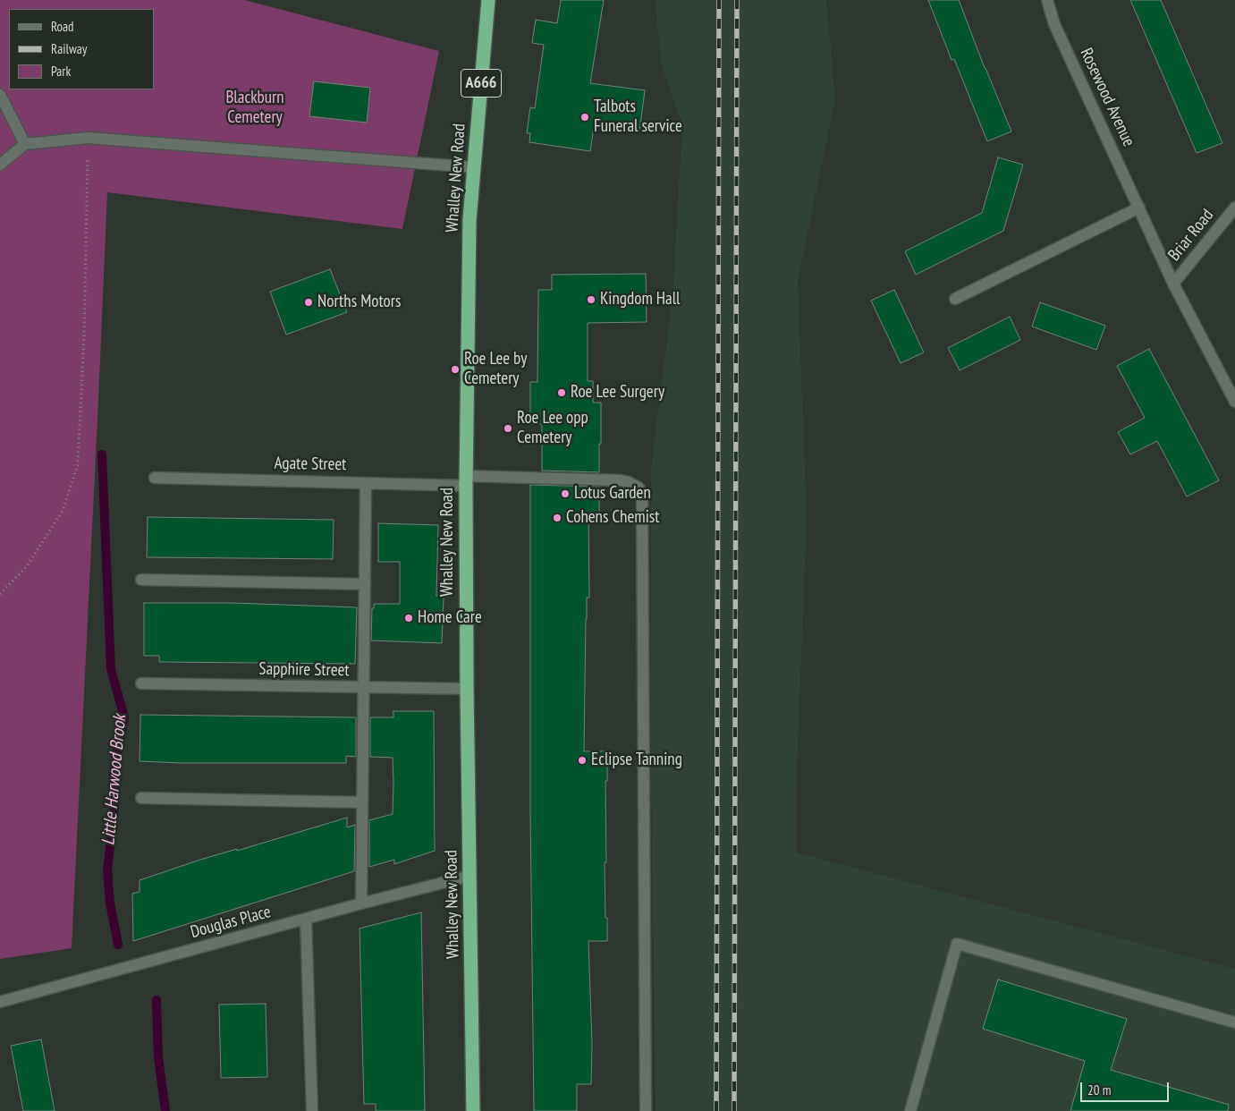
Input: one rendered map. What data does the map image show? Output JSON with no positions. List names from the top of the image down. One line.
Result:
{"streets":{"highway":["A666","Whalley New Road"],"street":["Rosewood Avenue","Briar Road","Agate Street","Sapphire Street","Douglas Place"]},"crossings":[["Rosewood Avenue","Briar Road"],["Whalley New Road","Agate Street"],["Whalley New Road","Sapphire Street"],["Whalley New Road","Douglas Place"]],"water":["Little Harwood Brook"],"parks":["Blackburn Cemetery"],"places":["Talbots Funeral service","Kingdom Hall","Norths Motors","Roe Lee by Cemetery","Roe Lee Surgery","Roe Lee opp Cemetery","Lotus Garden","Cohens Chemist","Home Care","Eclipse Tanning"],"legend":["Road","Railway","Park"],"scale_bar":"20 m"}
